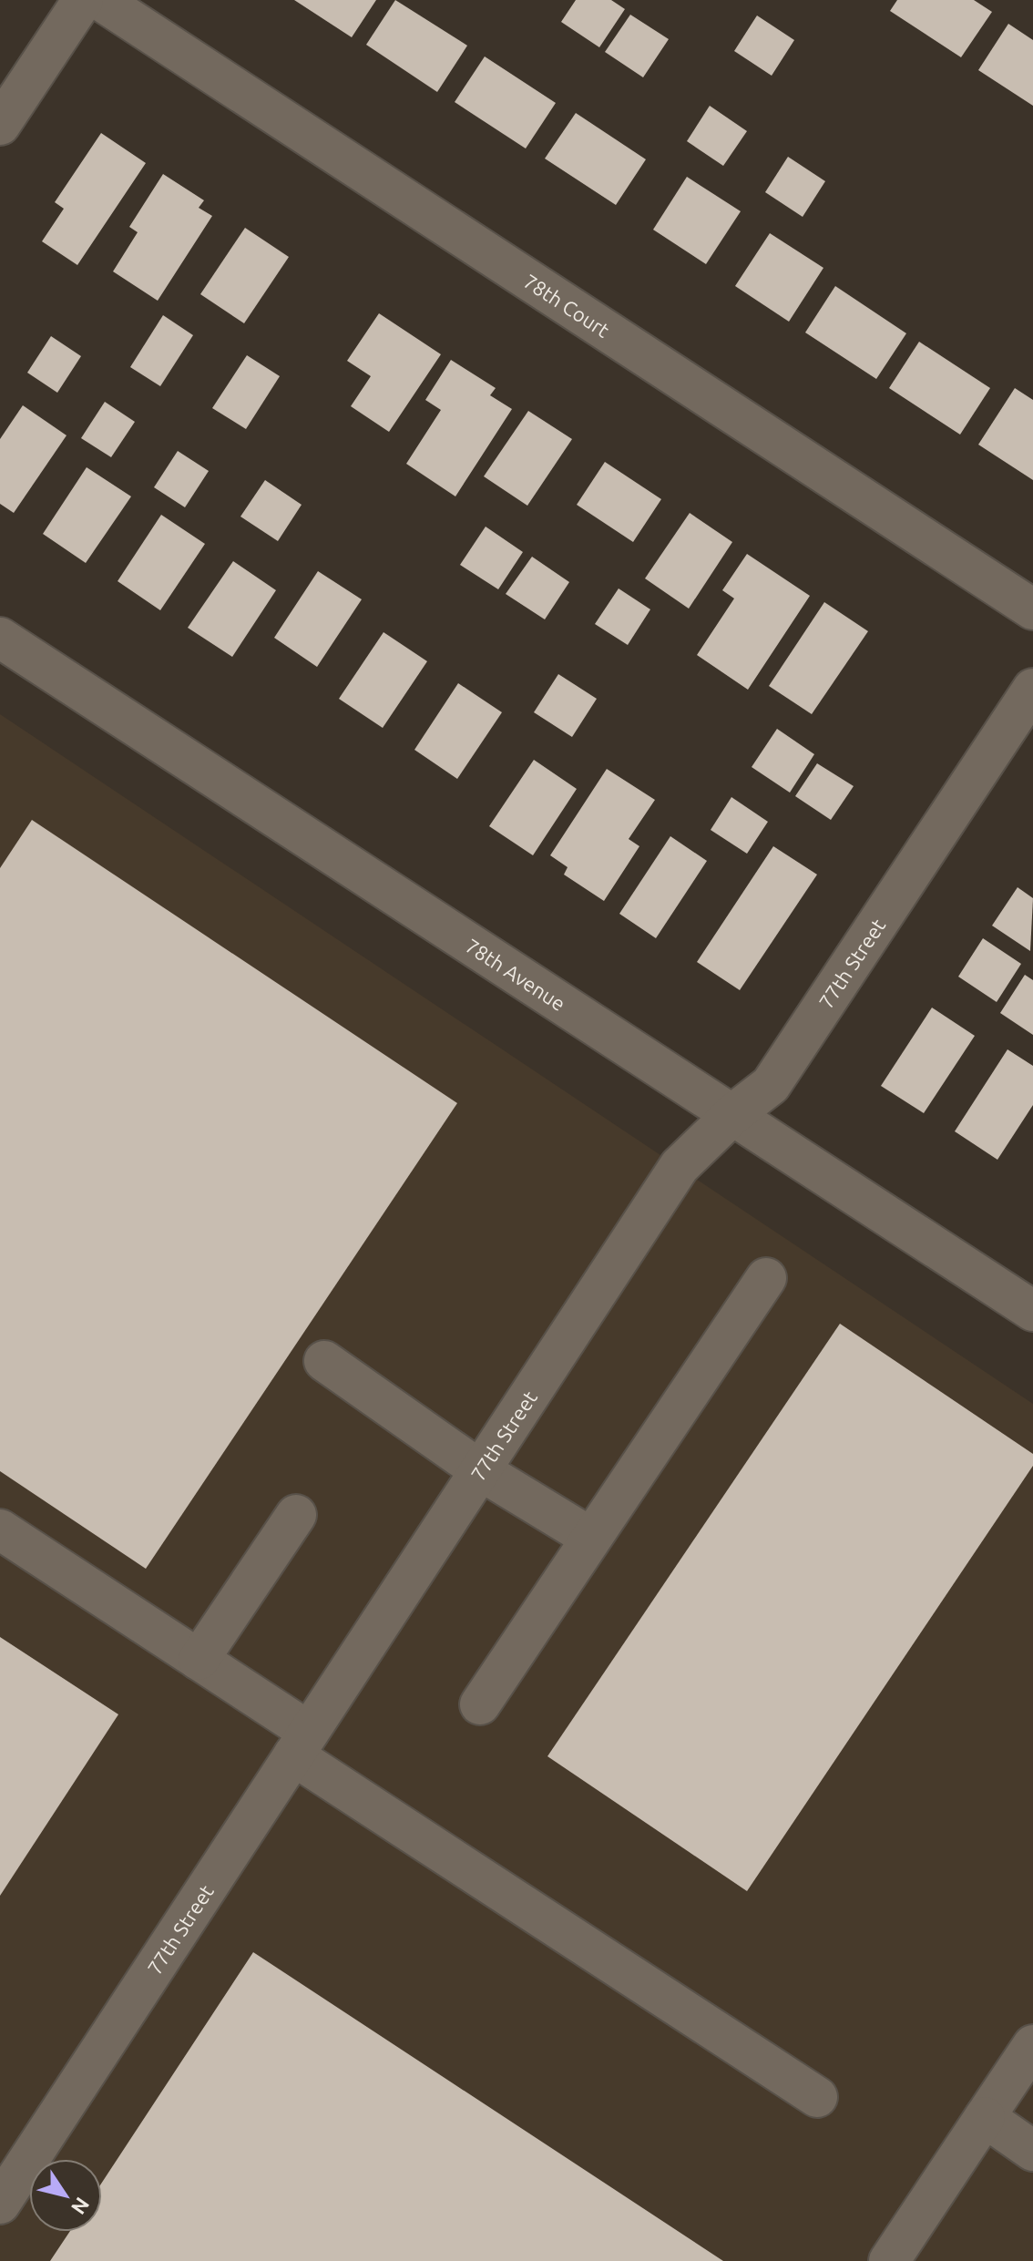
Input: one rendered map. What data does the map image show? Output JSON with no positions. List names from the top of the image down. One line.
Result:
{"streets":{"street":["78th Court","77th Street","78th Avenue"]},"crossings":[["77th Street","78th Avenue"]],"north":"bottom right"}
